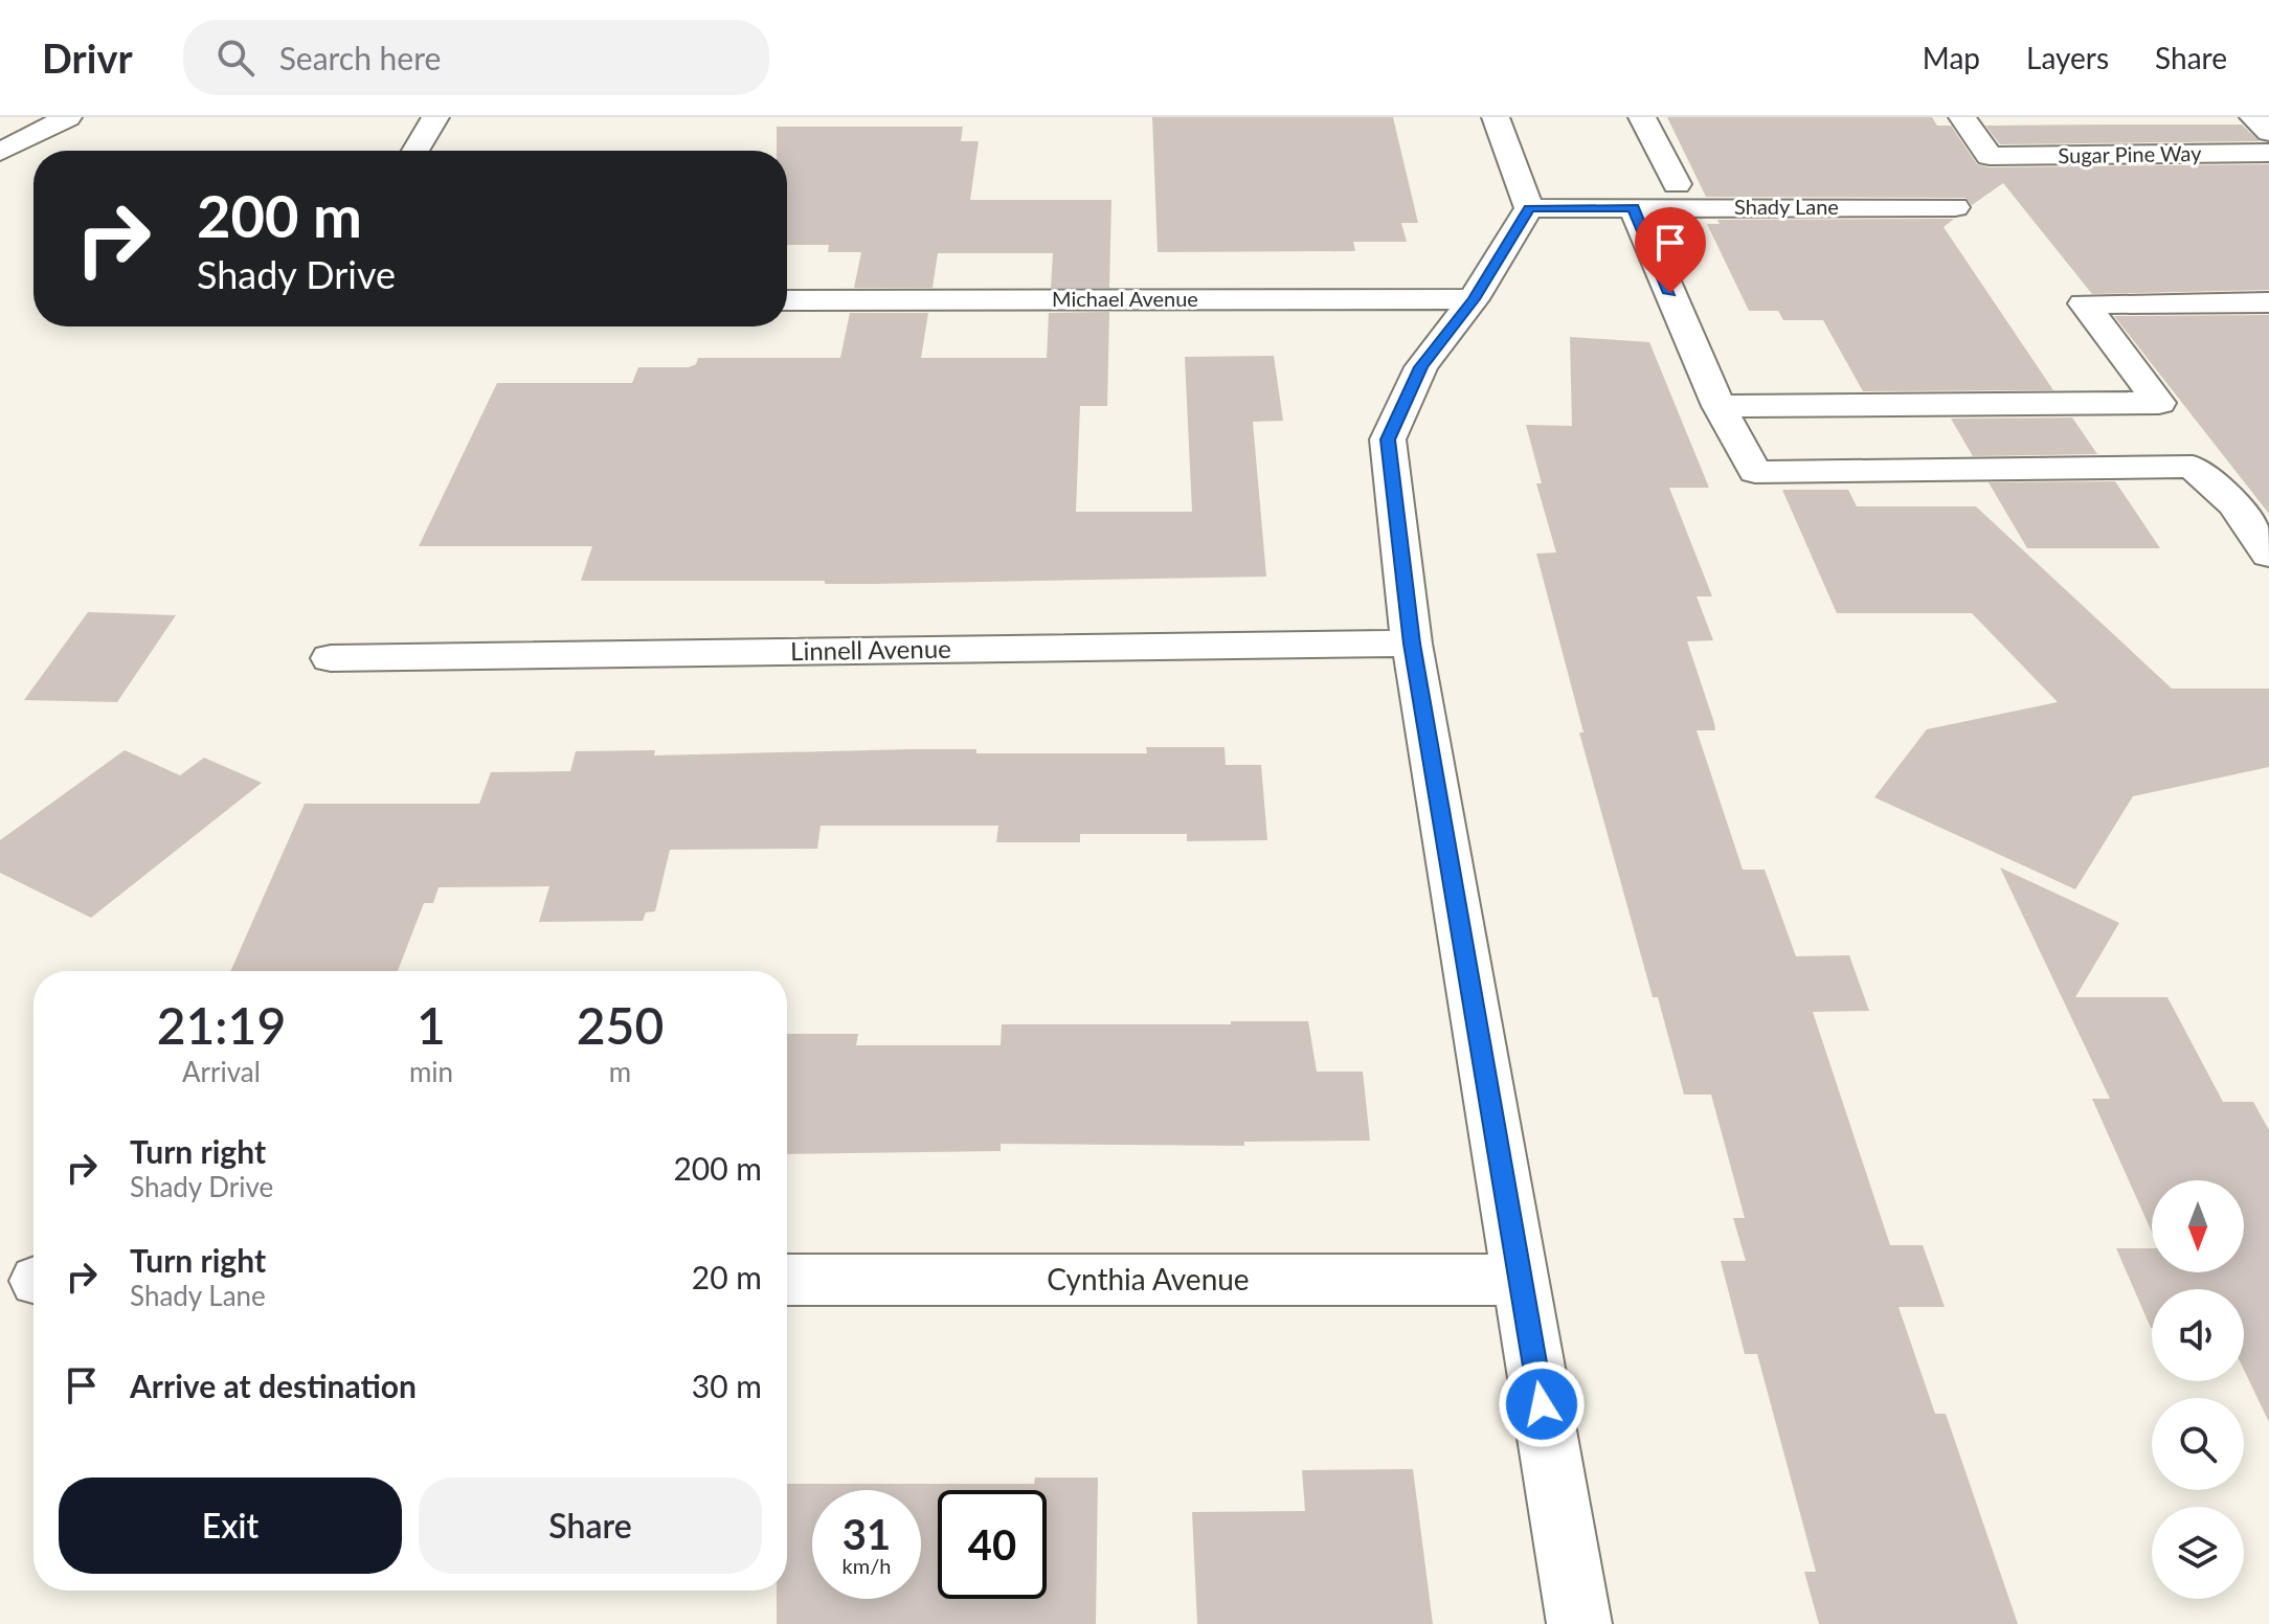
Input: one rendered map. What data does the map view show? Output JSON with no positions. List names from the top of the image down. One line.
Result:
{"streets":{"street":["Sugar Pine Way","Shady Lane","Michael Avenue","Linnell Avenue","Cynthia Avenue"]},"north":"bottom","page":{"header":"Drivr","search":"Search here","nav":["Map","Layers","Share"],"turn":["200 m","Shady Drive"],"eta":["21:19","Arrival","1","min","250","m"],"list":[{"name":"Turn right","note":"Shady Drive","value":"200 m"},{"name":"Turn right","note":"Shady Lane","value":"20 m"},{"name":"Arrive at destination","value":"30 m"}],"buttons":["Exit","Share"],"speed":"31 km/h","limit":"40"}}
